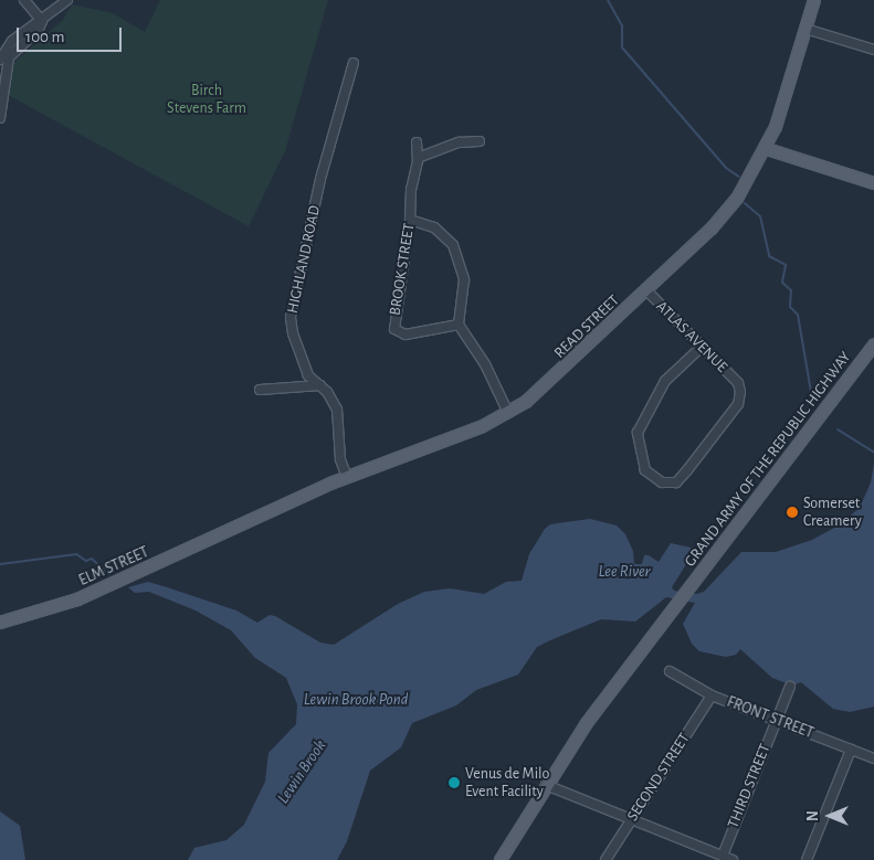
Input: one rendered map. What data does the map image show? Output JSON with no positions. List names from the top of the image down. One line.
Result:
{"streets":{"main road":["READ STREET","GRAND ARMY OF THE REPUBLIC HIGHWAY","ELM STREET"],"street":["HIGHLAND ROAD","BROOK STREET","ATLAS AVENUE","FRONT STREET","SECOND STREET","THIRD STREET"]},"crossings":[["HIGHLAND ROAD","READ STREET"],["READ STREET","ATLAS AVENUE"],["READ STREET","ELM STREET"],["FRONT STREET","SECOND STREET"],["FRONT STREET","THIRD STREET"]],"water":["Lee River","Lewin Brook Pond","Lewin Brook"],"parks":["Birch Stevens Farm"],"places":["Somerset Creamery","Venus de Milo Event Facility"],"scale_bar":"100 m","north":"left"}
